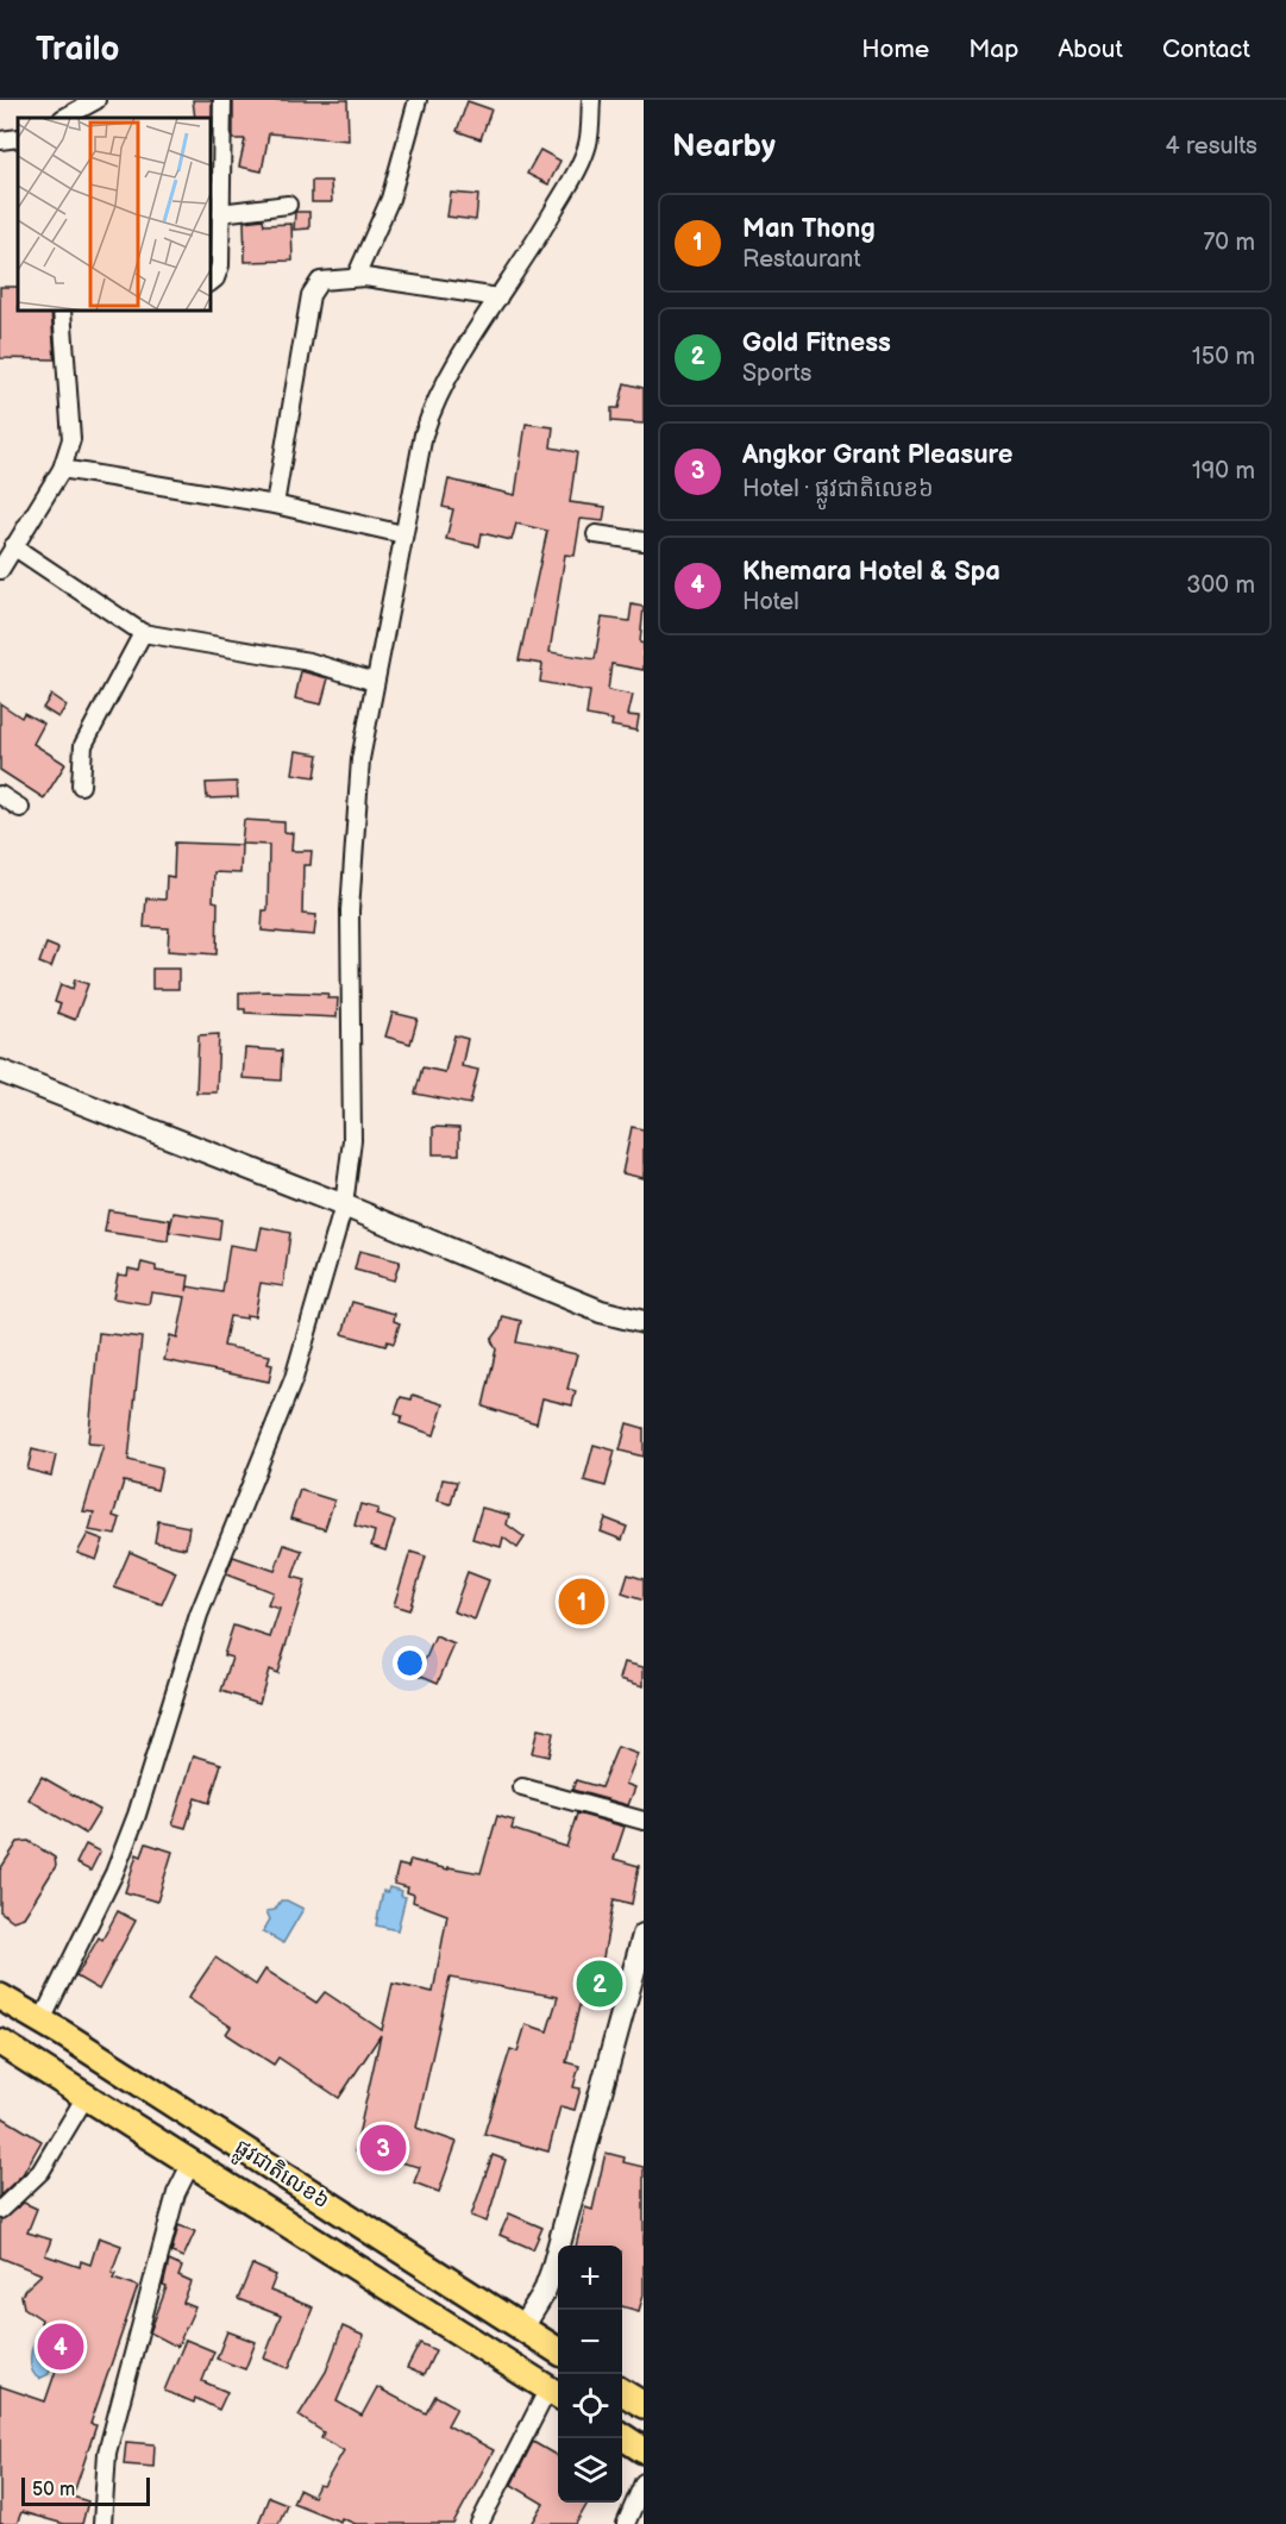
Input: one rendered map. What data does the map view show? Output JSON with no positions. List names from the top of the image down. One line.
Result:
{"streets":{"main road":["ផ្លូវជាតិលេខ៦"]},"scale_bar":"50 m","page":{"header":"Trailo","nav":["Home","Map","About","Contact"],"heading":["Nearby","4 results"],"list":[{"mark":"1","name":"Man Thong","note":"Restaurant","value":"70 m"},{"mark":"2","name":"Gold Fitness","note":"Sports","value":"150 m"},{"mark":"3","name":"Angkor Grant Pleasure","note":"Hotel · ផ្លូវជាតិលេខ៦","value":"190 m"},{"mark":"4","name":"Khemara Hotel & Spa","note":"Hotel","value":"300 m"}],"pins":["1","2","3","4"],"map_buttons":["+","−"],"scale":"50 m"}}
